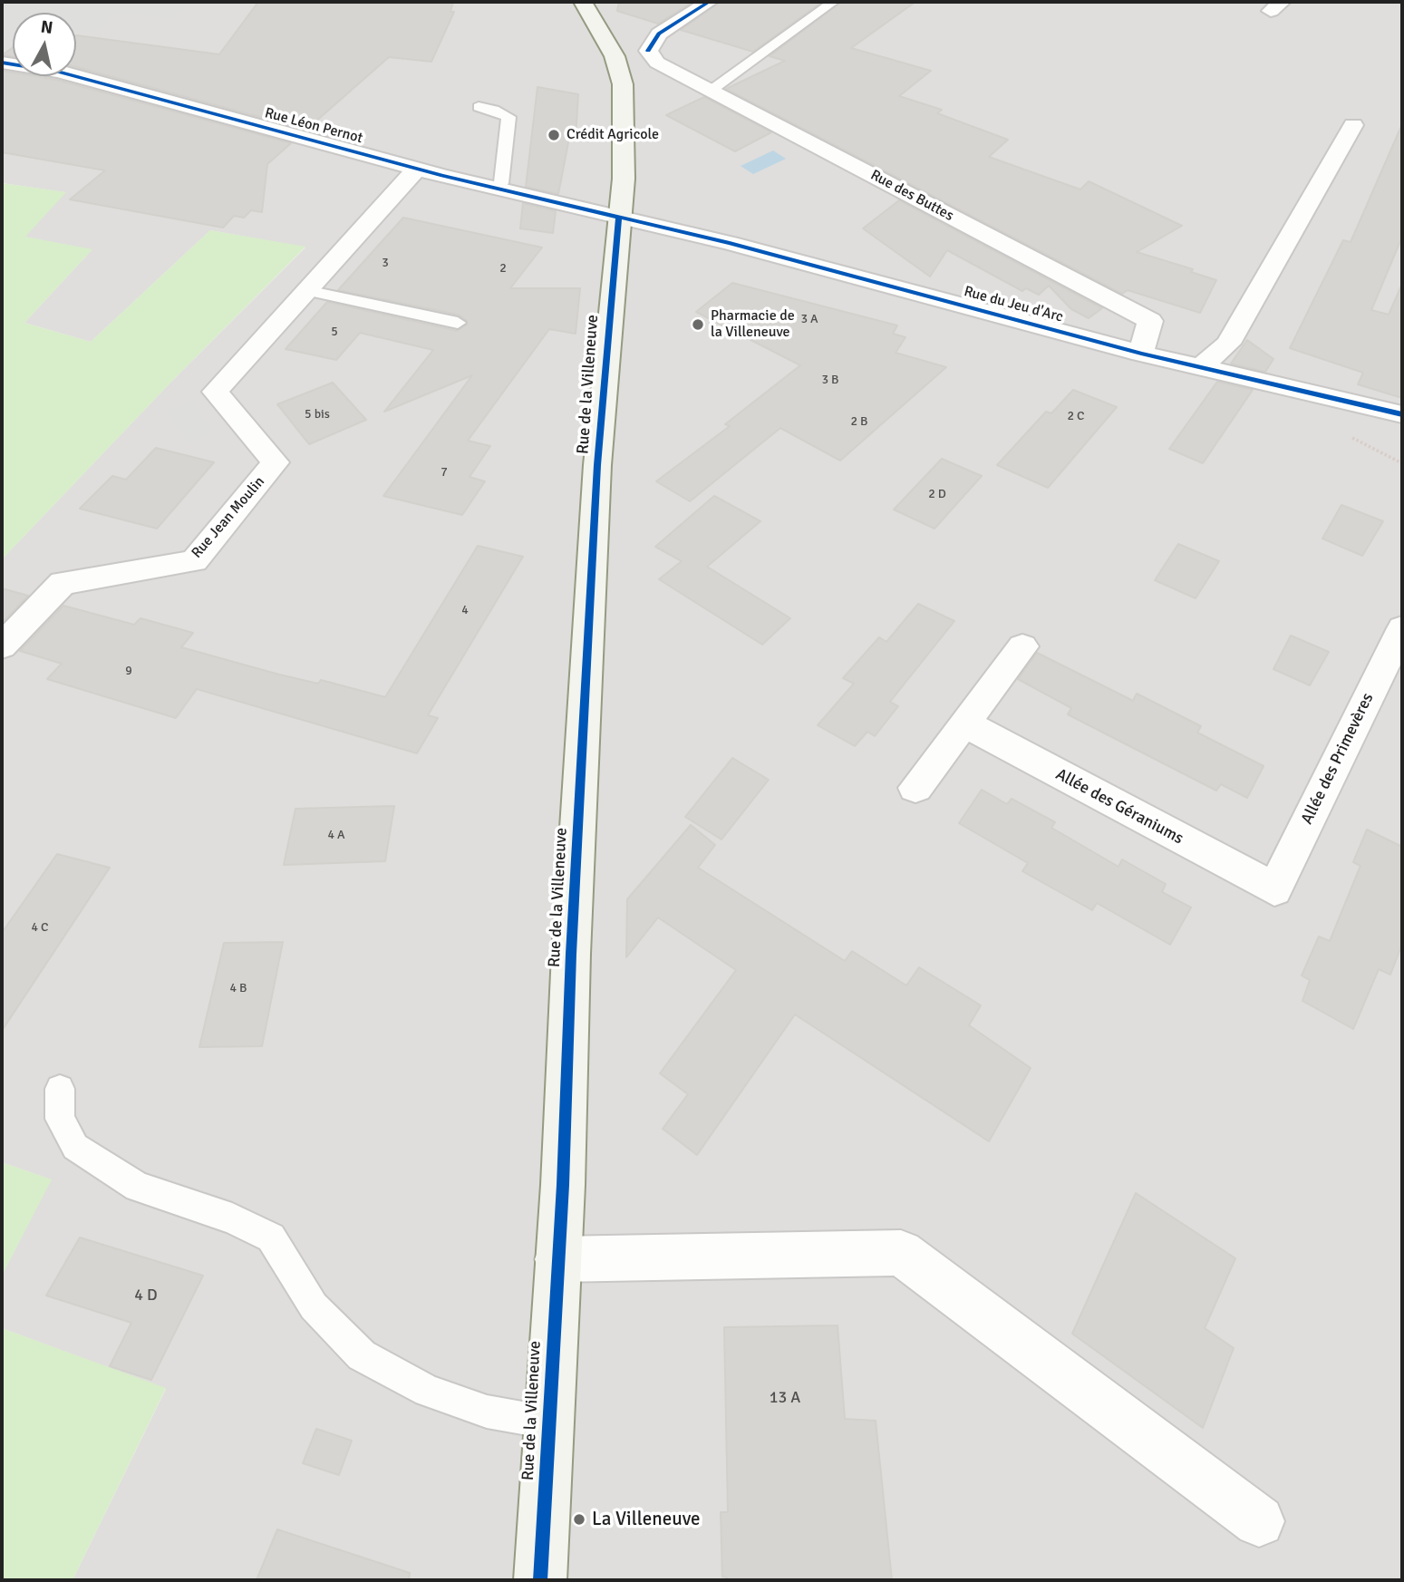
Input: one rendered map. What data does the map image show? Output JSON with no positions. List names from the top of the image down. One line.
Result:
{"streets":{"main road":["Rue de la Villeneuve"],"street":["Rue Léon Pernot","Rue des Buttes","Rue du Jeu d'Arc","Rue Jean Moulin","Allée des Primevères","Allée des Géraniums"]},"crossings":[["Rue Léon Pernot","Rue du Jeu d'Arc"],["Rue Léon Pernot","Rue de la Villeneuve"],["Rue Léon Pernot","Rue Jean Moulin"],["Rue des Buttes","Rue du Jeu d'Arc"],["Rue du Jeu d'Arc","Rue de la Villeneuve"],["Allée des Primevères","Allée des Géraniums"]],"places":["Crédit Agricole","Pharmacie de la Villeneuve","La Villeneuve"],"house_numbers":["3","2","3 A","5","3 B","5 bis","2 C","2 B","7","2 D","4","9","4 A","4 C","4 B","4 D","13 A"],"north":"top"}
